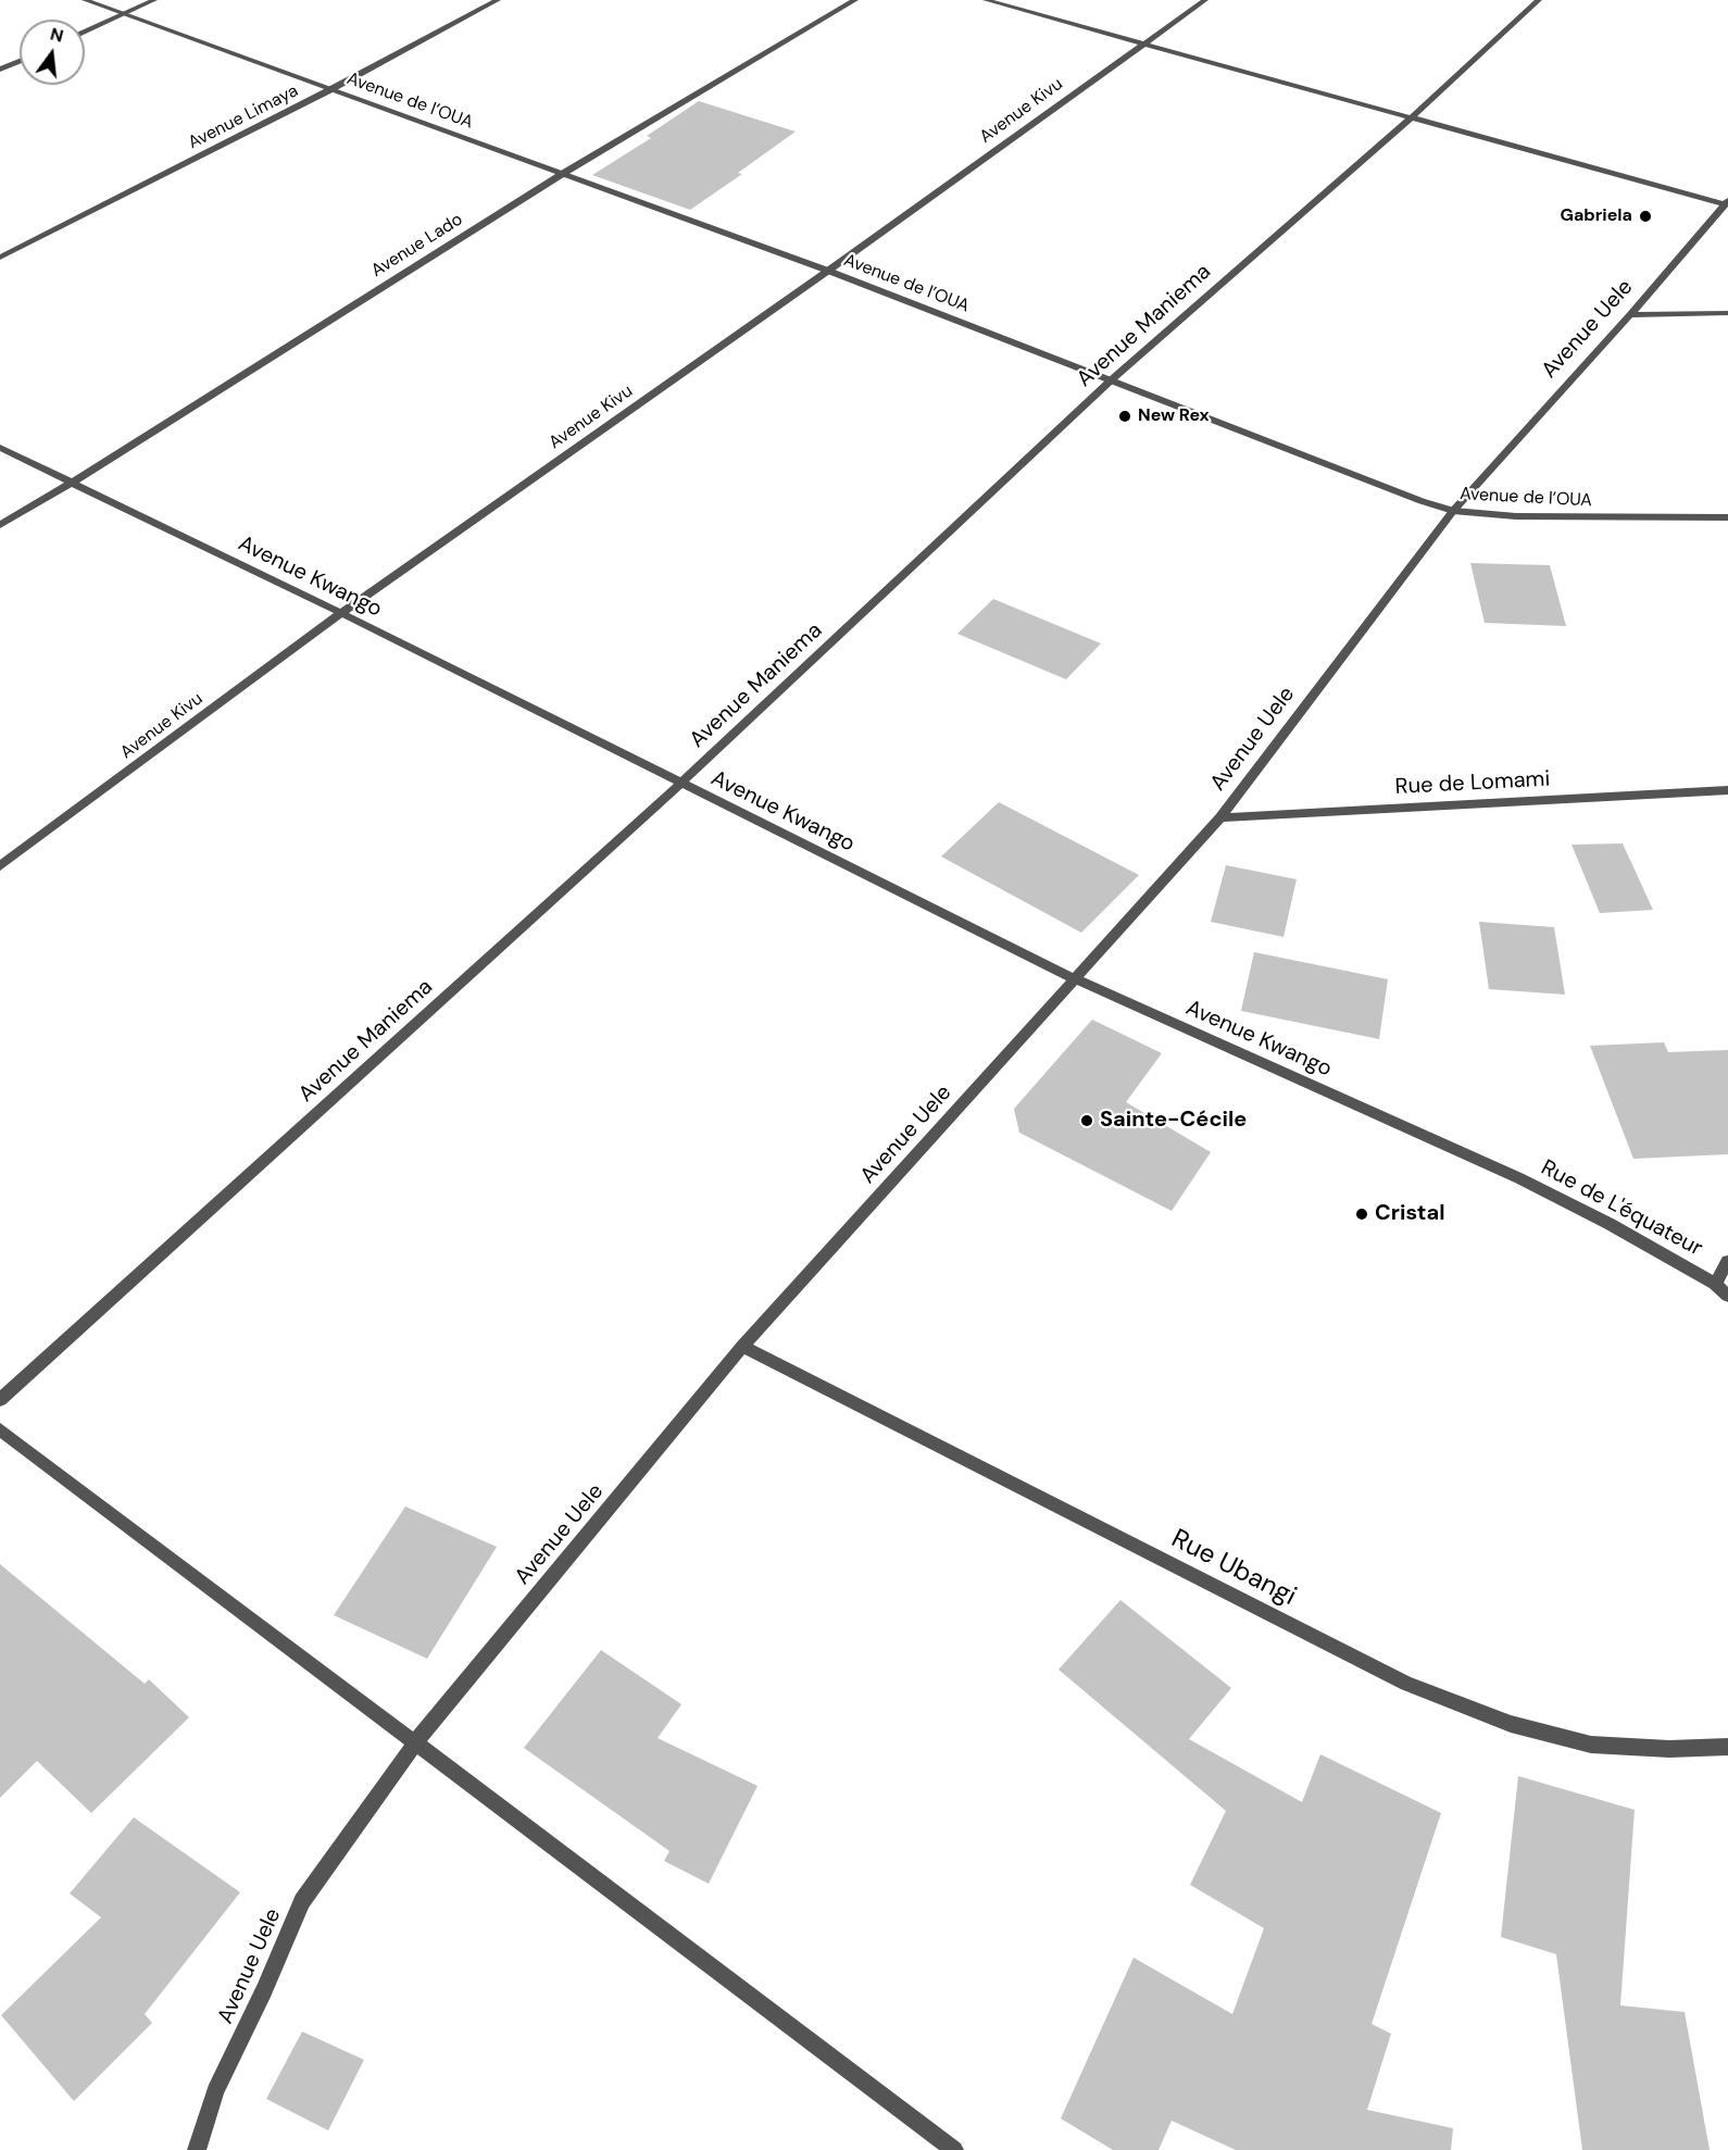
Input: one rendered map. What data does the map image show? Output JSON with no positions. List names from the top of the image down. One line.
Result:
{"streets":{"street":["Avenue de l’OUA","Avenue Kivu","Avenue Limaya","Avenue Lado","Avenue Maniema","Avenue Uele","Avenue Kwango","Rue de Lomami","Rue de L'équateur","Rue Ubangi"]},"crossings":[["Avenue de l’OUA","Avenue Kivu"],["Avenue de l’OUA","Avenue Limaya"],["Avenue de l’OUA","Avenue Lado"],["Avenue de l’OUA","Avenue Maniema"],["Avenue de l’OUA","Avenue Uele"],["Avenue Kivu","Avenue Kwango"],["Avenue Lado","Avenue Kwango"],["Avenue Maniema","Avenue Kwango"],["Avenue Uele","Avenue Kwango"],["Avenue Uele","Rue de Lomami"],["Avenue Uele","Rue Ubangi"],["Avenue Kwango","Rue de L'équateur"]],"places":["Gabriela","New Rex","Sainte-Cécile","Cristal"],"north":"top"}
